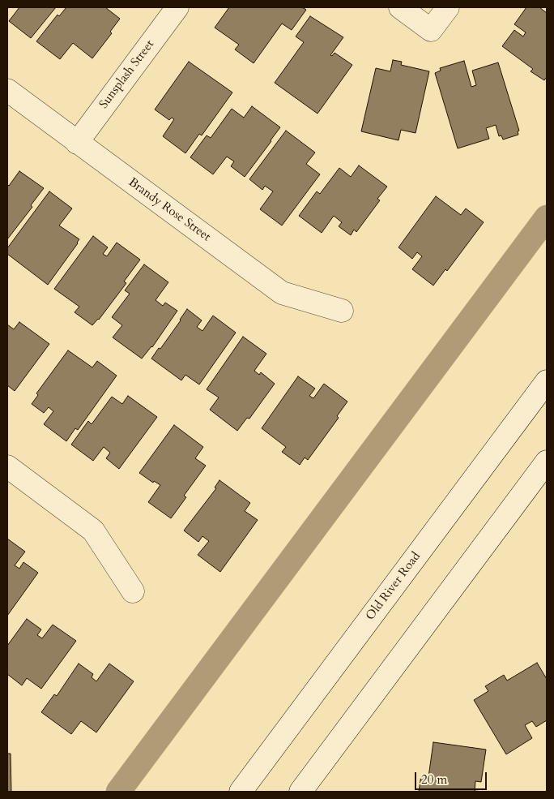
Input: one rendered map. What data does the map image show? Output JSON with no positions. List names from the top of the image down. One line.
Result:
{"streets":{"main road":["Sunsplash Street","Brandy Rose Street","Old River Road"]},"crossings":[["Sunsplash Street","Brandy Rose Street"]],"scale_bar":"20 m"}
